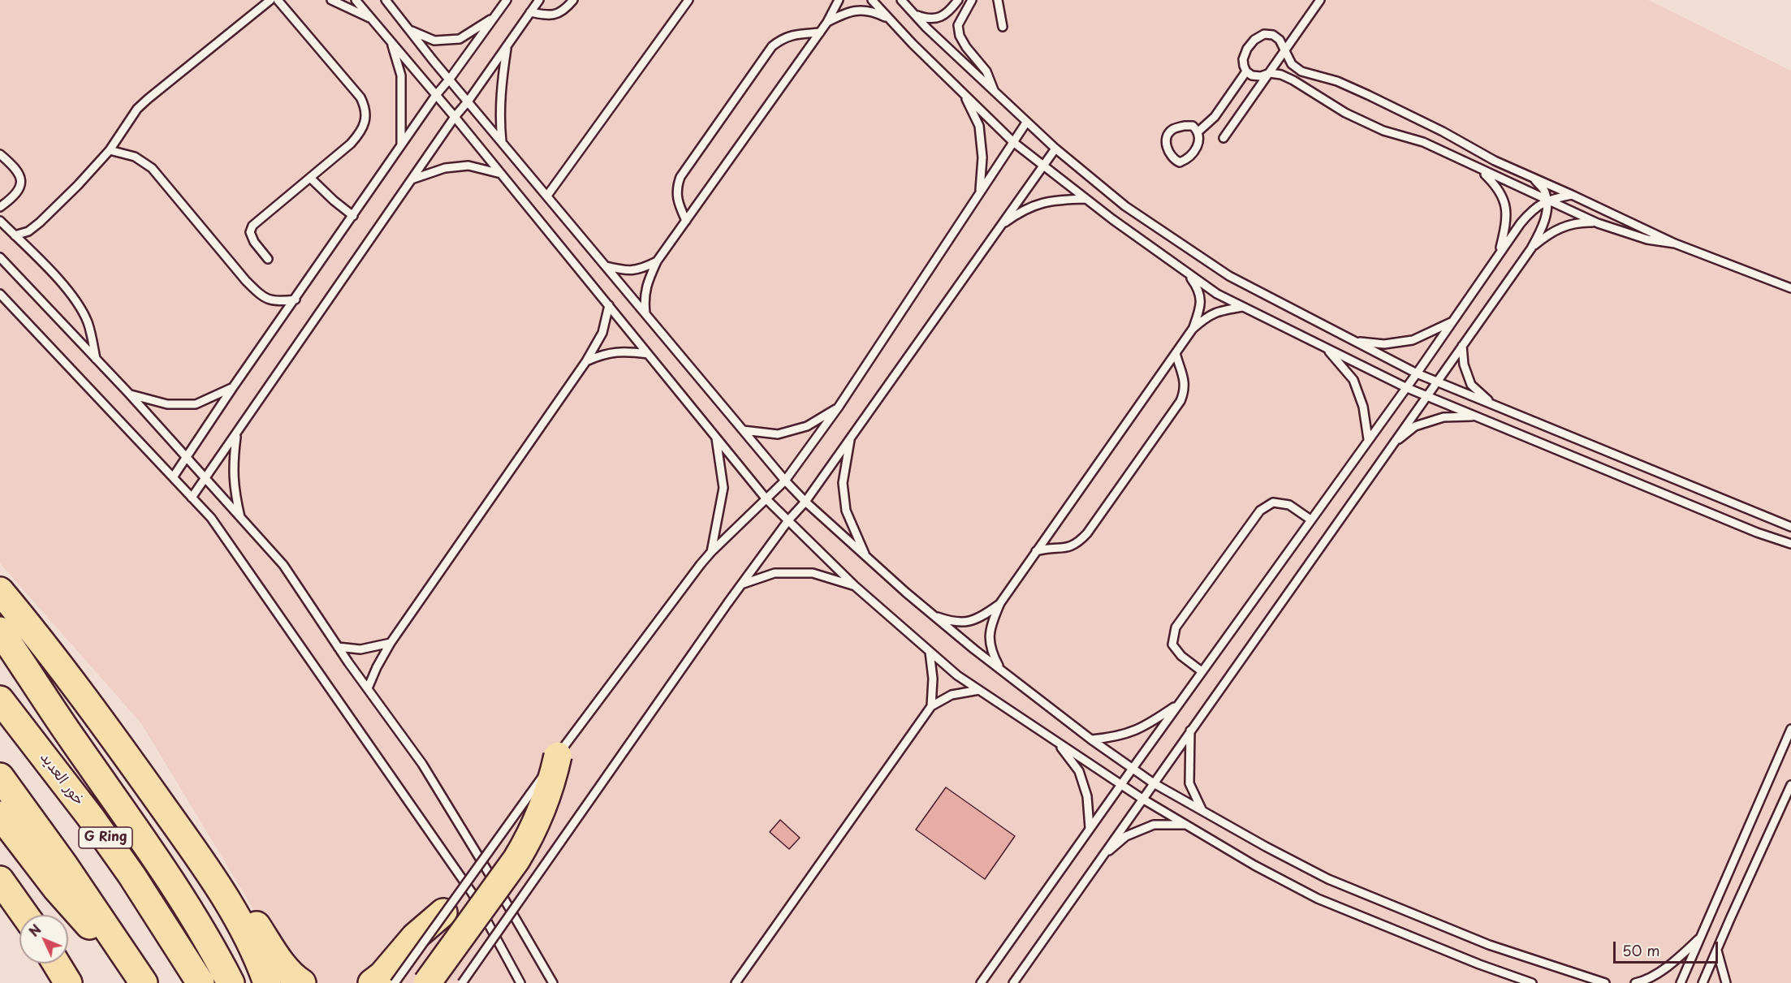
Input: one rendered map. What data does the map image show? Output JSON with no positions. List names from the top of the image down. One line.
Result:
{"streets":{"highway":["خور العديد","G Ring"]},"scale_bar":"50 m","north":"top left"}
